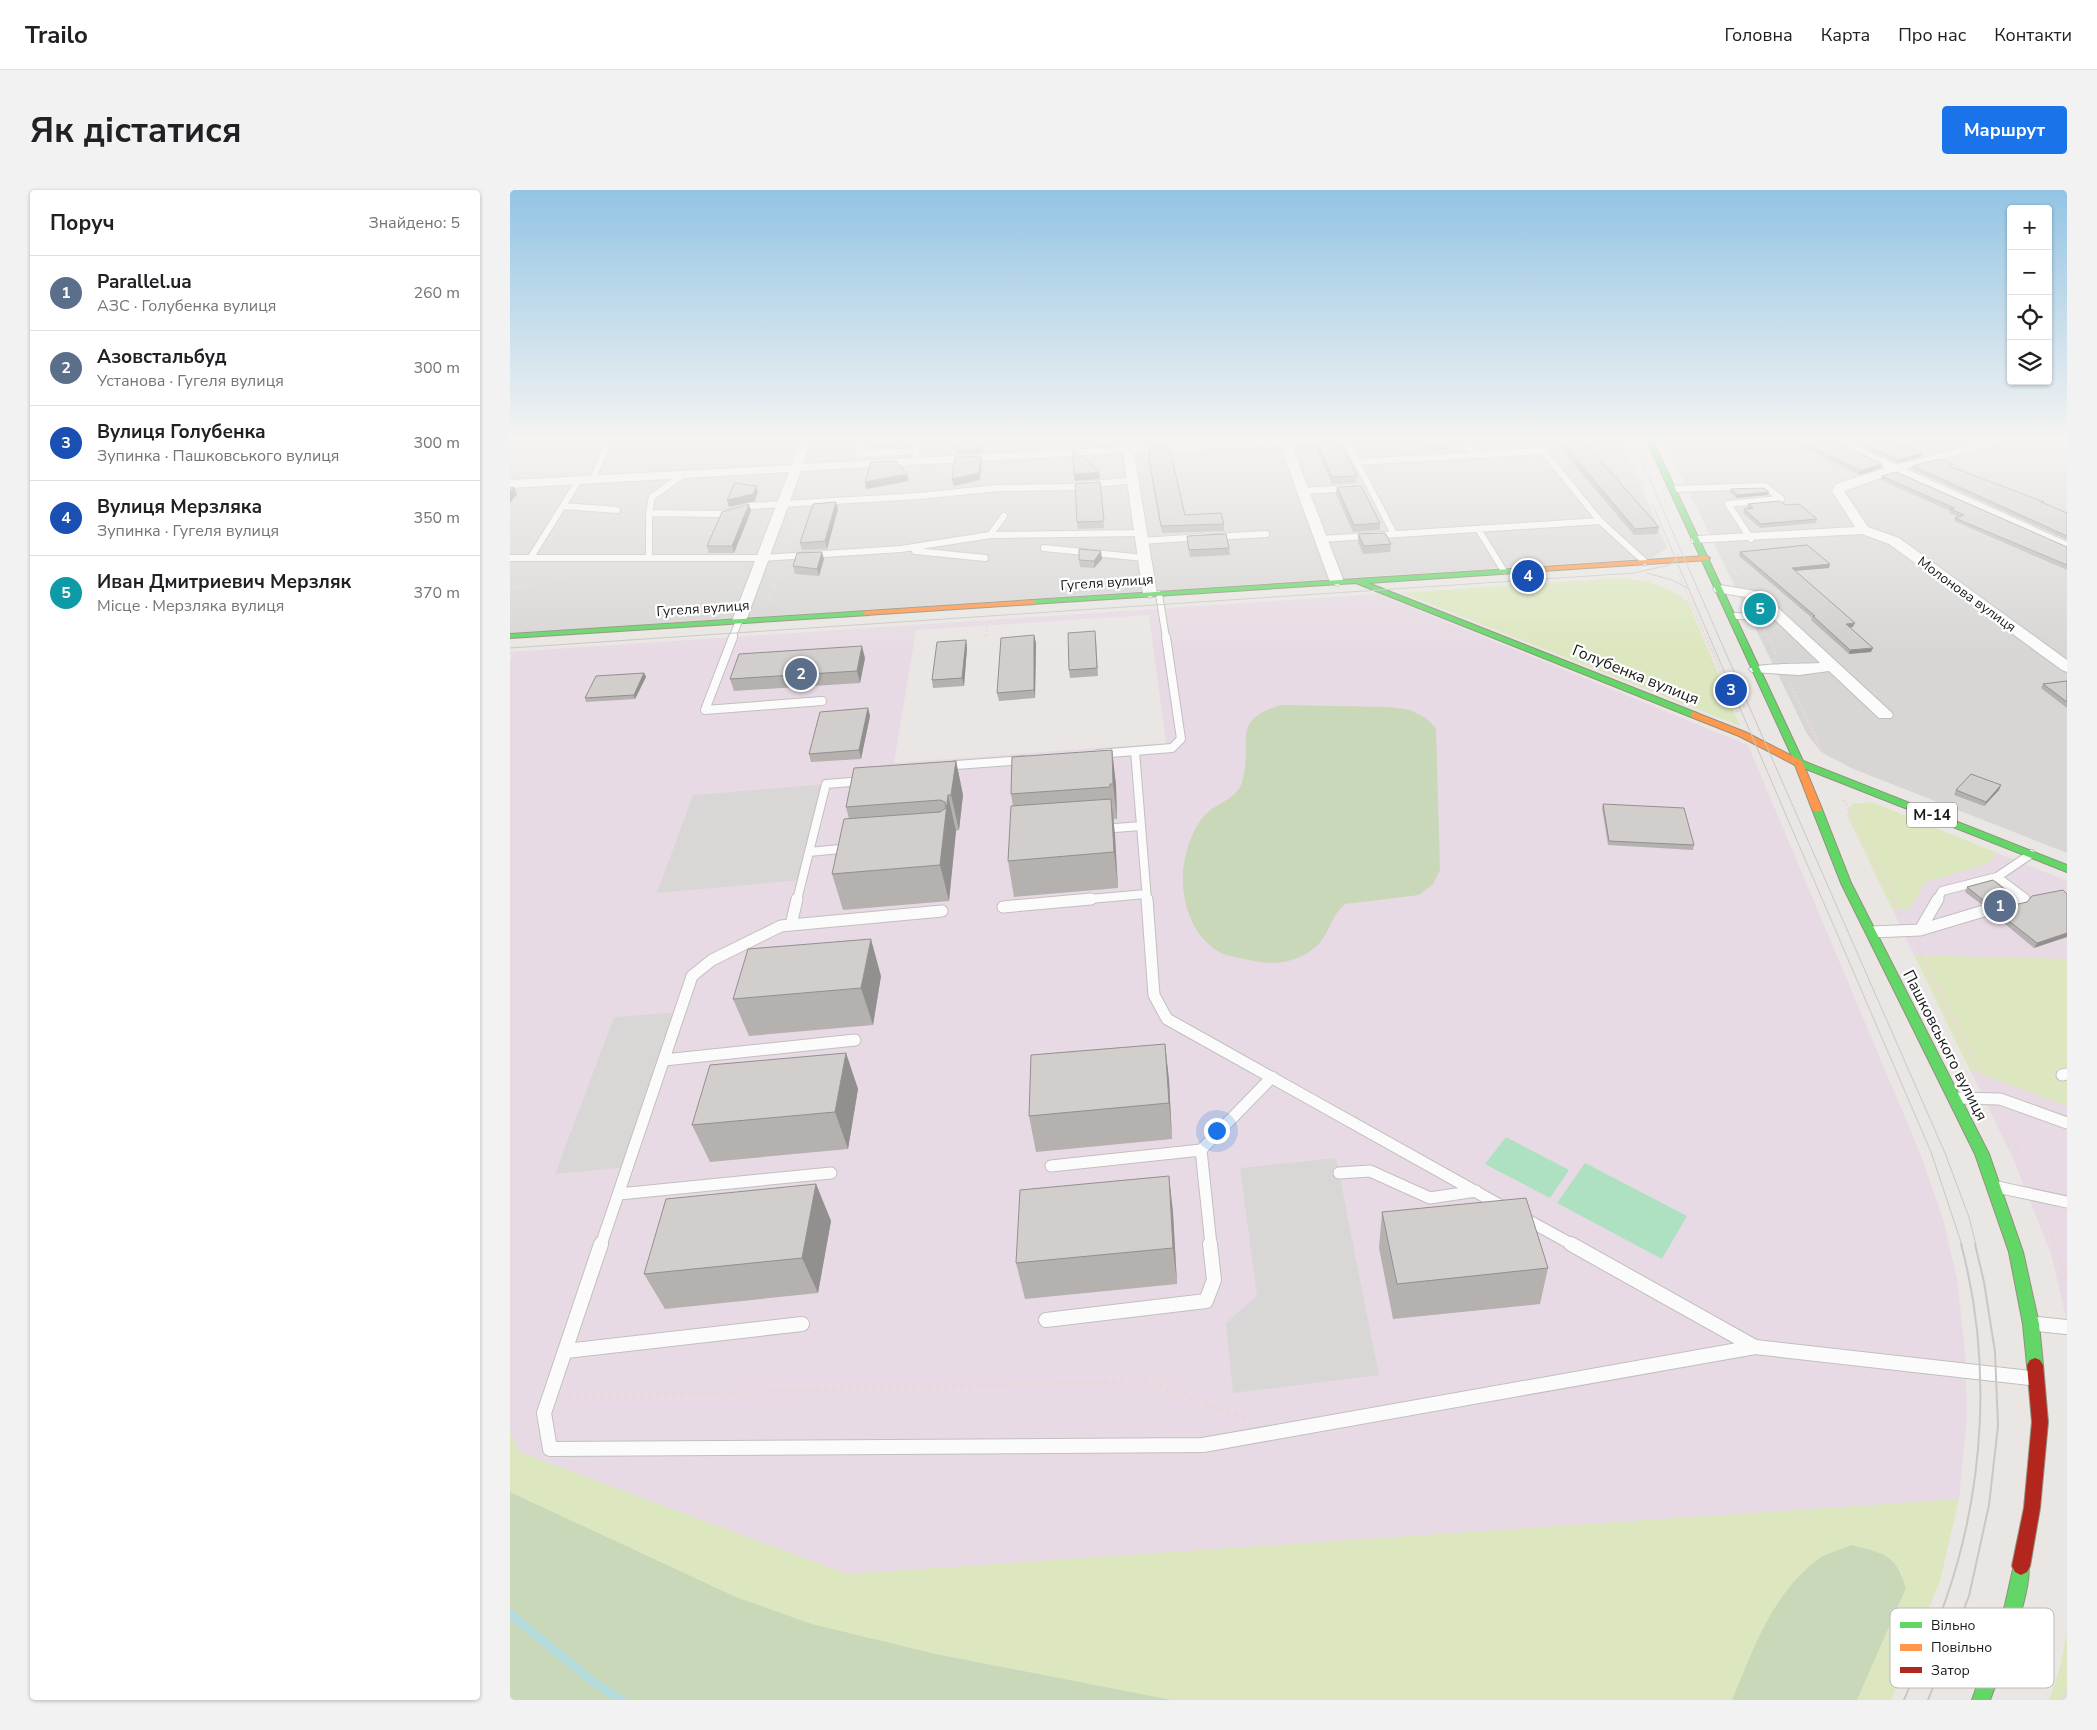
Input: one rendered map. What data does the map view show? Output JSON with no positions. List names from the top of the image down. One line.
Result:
{"streets":{"main road":["Гугеля вулиця","Голубенка вулиця","М-14","Пашковського вулиця"],"street":["Молонова вулиця"]},"crossings":[["Гугеля вулиця","Голубенка вулиця"],["Гугеля вулиця","Пашковського вулиця"],["Голубенка вулиця","Пашковського вулиця"]],"legend":["Вільно","Повільно","Затор"],"page":{"header":"Trailo","nav":["Головна","Карта","Про нас","Контакти"],"buttons":"Маршрут","title":"Як дістатися","heading":["Поруч","Знайдено: 5"],"map_buttons":["+","−"],"list":[{"mark":"1","name":"Parallel.ua","note":"АЗС · Голубенка вулиця","value":"260 m"},{"mark":"2","name":"Азовстальбуд","note":"Установа · Гугеля вулиця","value":"300 m"},{"mark":"3","name":"Вулиця Голубенка","note":"Зупинка · Пашковського вулиця","value":"300 m"},{"mark":"4","name":"Вулиця Мерзляка","note":"Зупинка · Гугеля вулиця","value":"350 m"},{"mark":"5","name":"Иван Дмитриевич Мерзляк","note":"Місце · Мерзляка вулиця","value":"370 m"}],"pins":["4","5","2","3","1"]}}
